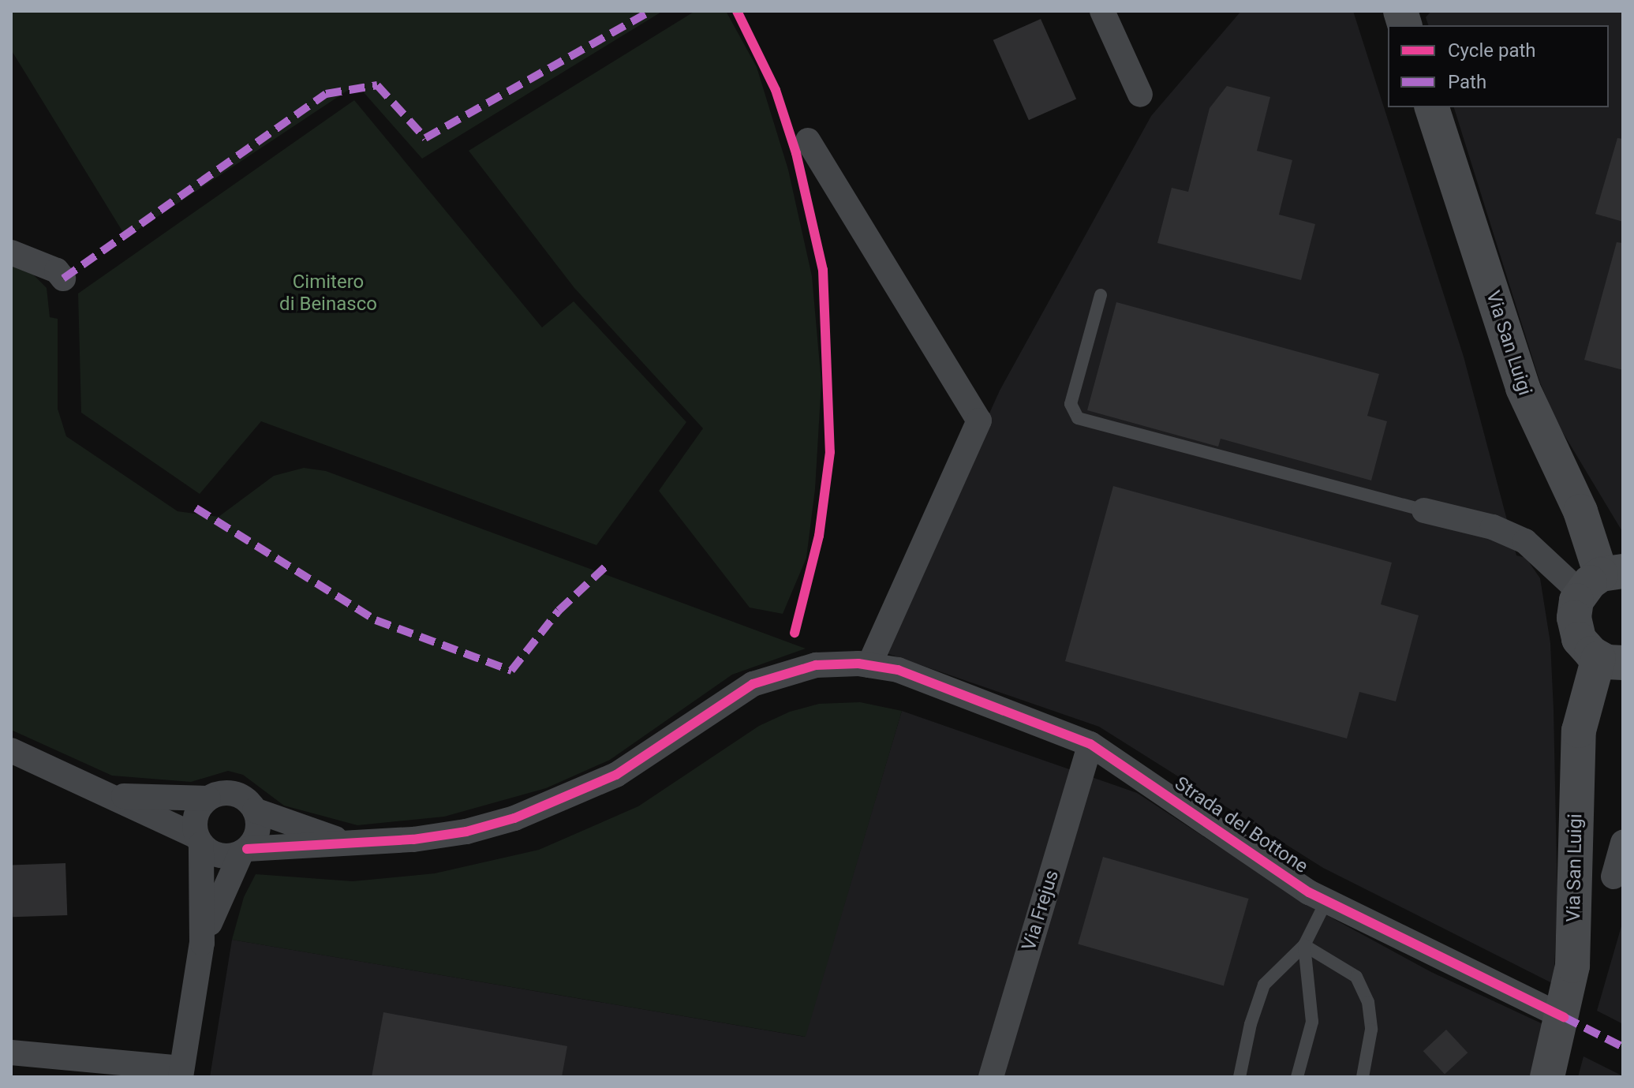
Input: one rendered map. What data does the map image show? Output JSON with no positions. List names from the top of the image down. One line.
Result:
{"streets":{"street":["Via San Luigi","Strada del Bottone","Via Frejus"]},"crossings":[["Via San Luigi","Strada del Bottone"],["Strada del Bottone","Via Frejus"]],"parks":["Cimitero di Beinasco"],"legend":["Cycle path","Path"]}
